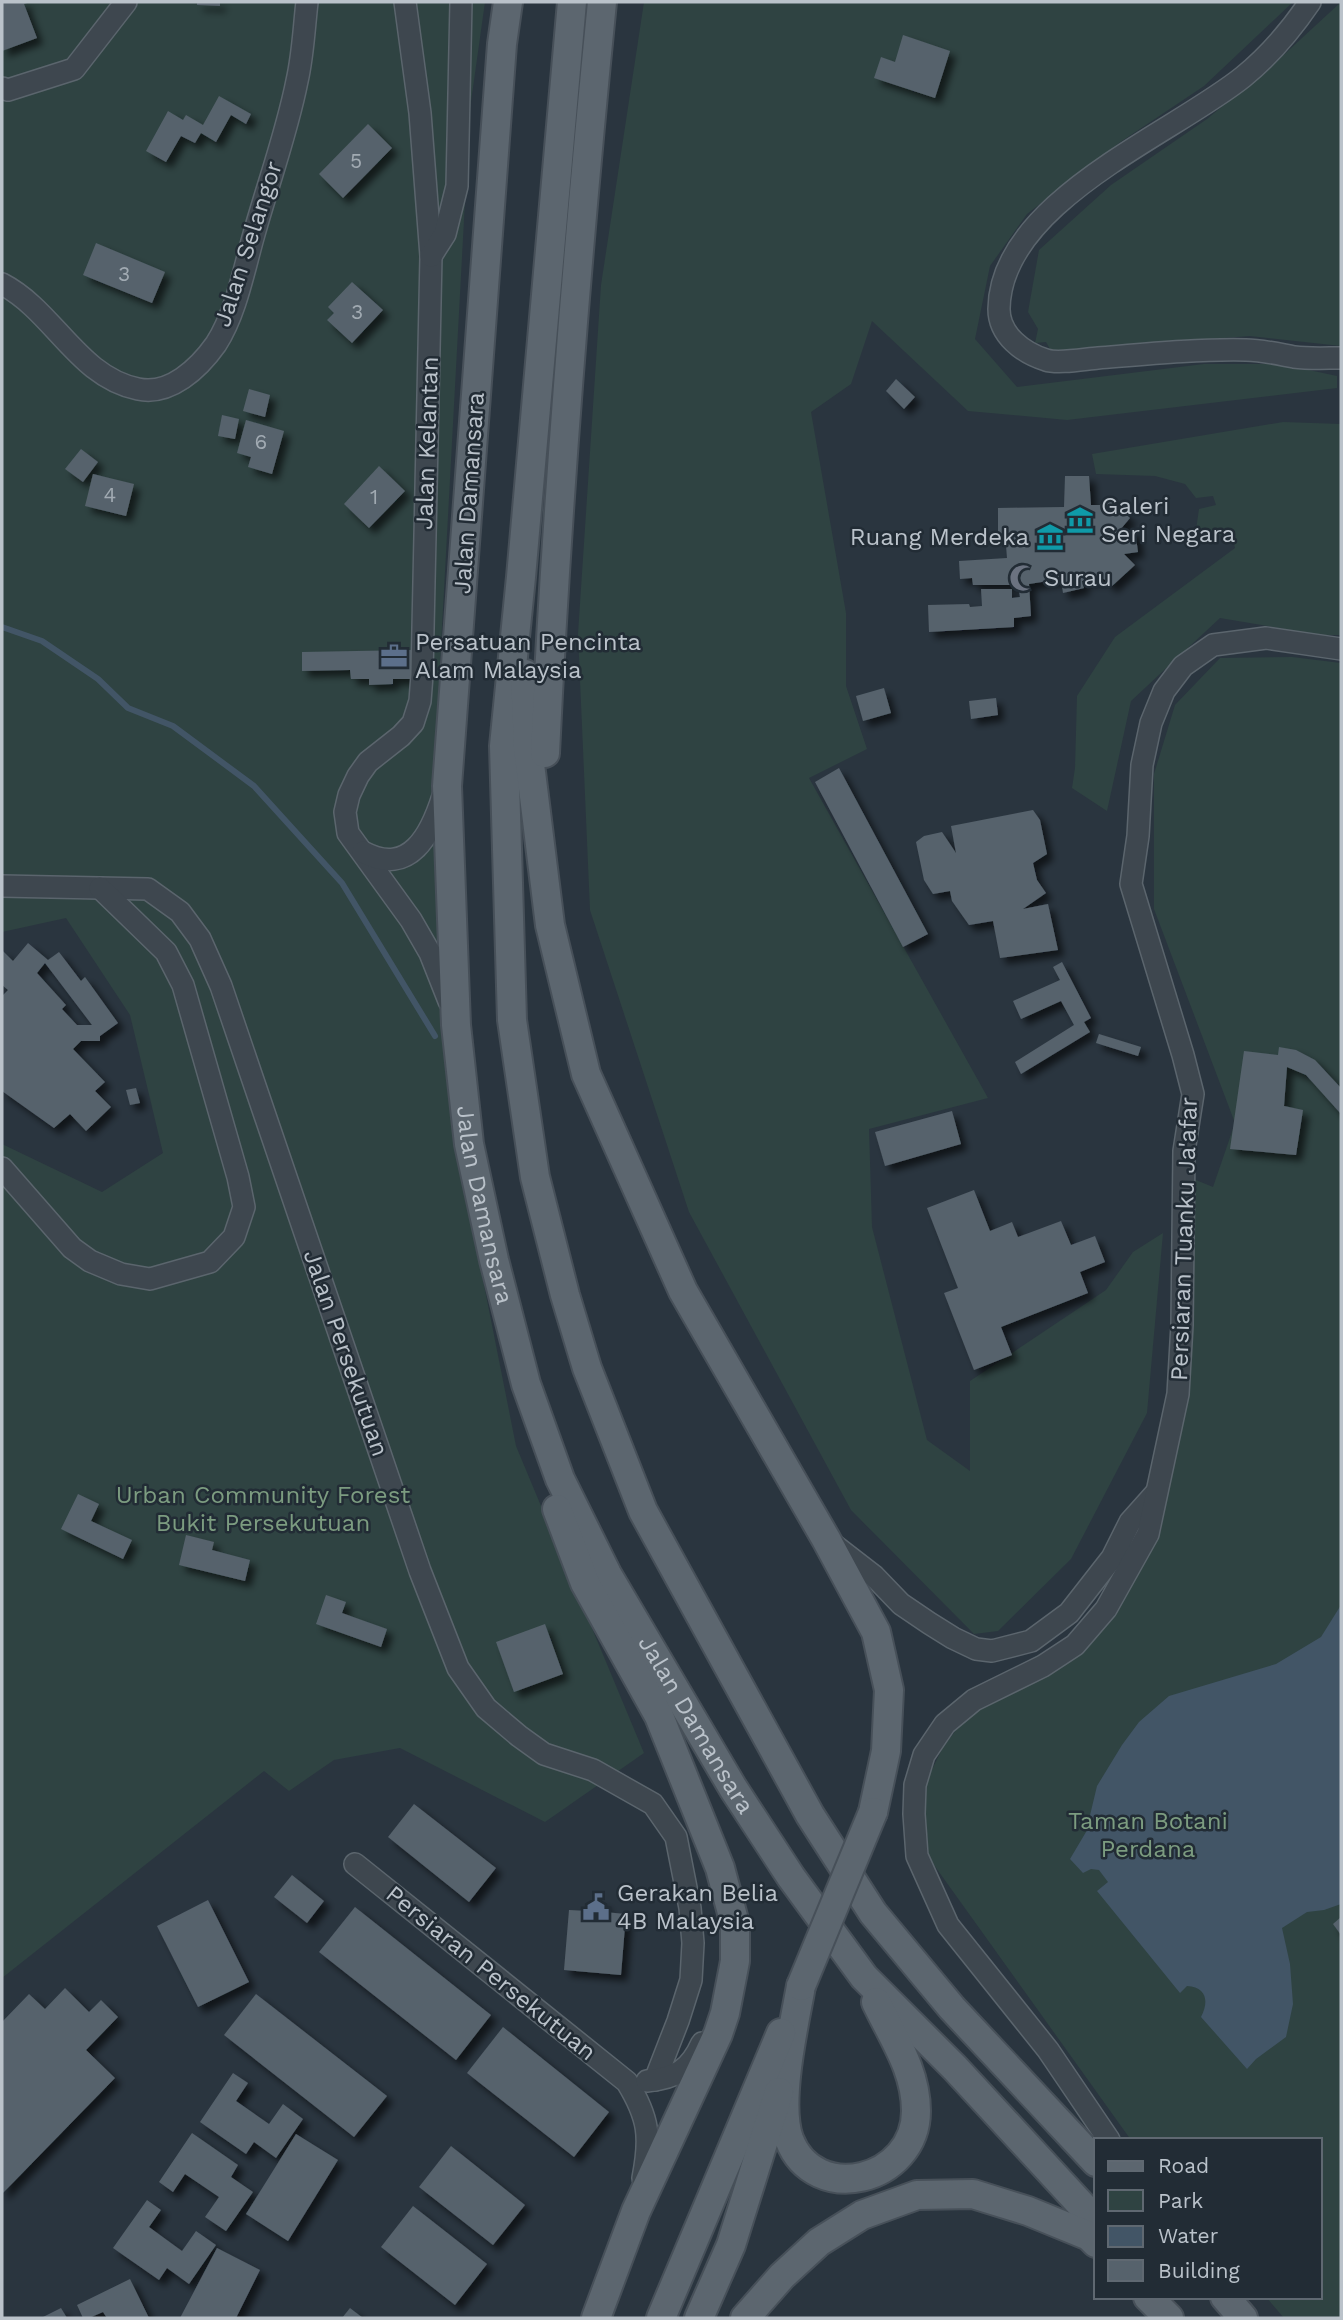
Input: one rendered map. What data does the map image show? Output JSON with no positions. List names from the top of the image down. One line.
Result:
{"streets":{"main road":["Jalan Damansara"],"street":["Jalan Selangor","Jalan Kelantan","Persiaran Tuanku Ja'afar","Jalan Persekutuan","Persiaran Persekutuan"]},"crossings":[["Jalan Kelantan","Jalan Damansara"]],"parks":["Urban Community Forest Bukit Persekutuan","Taman Botani Perdana"],"places":{"museum":["Galeri Seri Negara","Ruang Merdeka"],"mosque":["Surau"],"office":["Persatuan Pencinta Alam Malaysia"],"public building":["Gerakan Belia 4B Malaysia"]},"house_numbers":["5","3","3","6","4","1"],"legend":["Road","Park","Water","Building"]}
